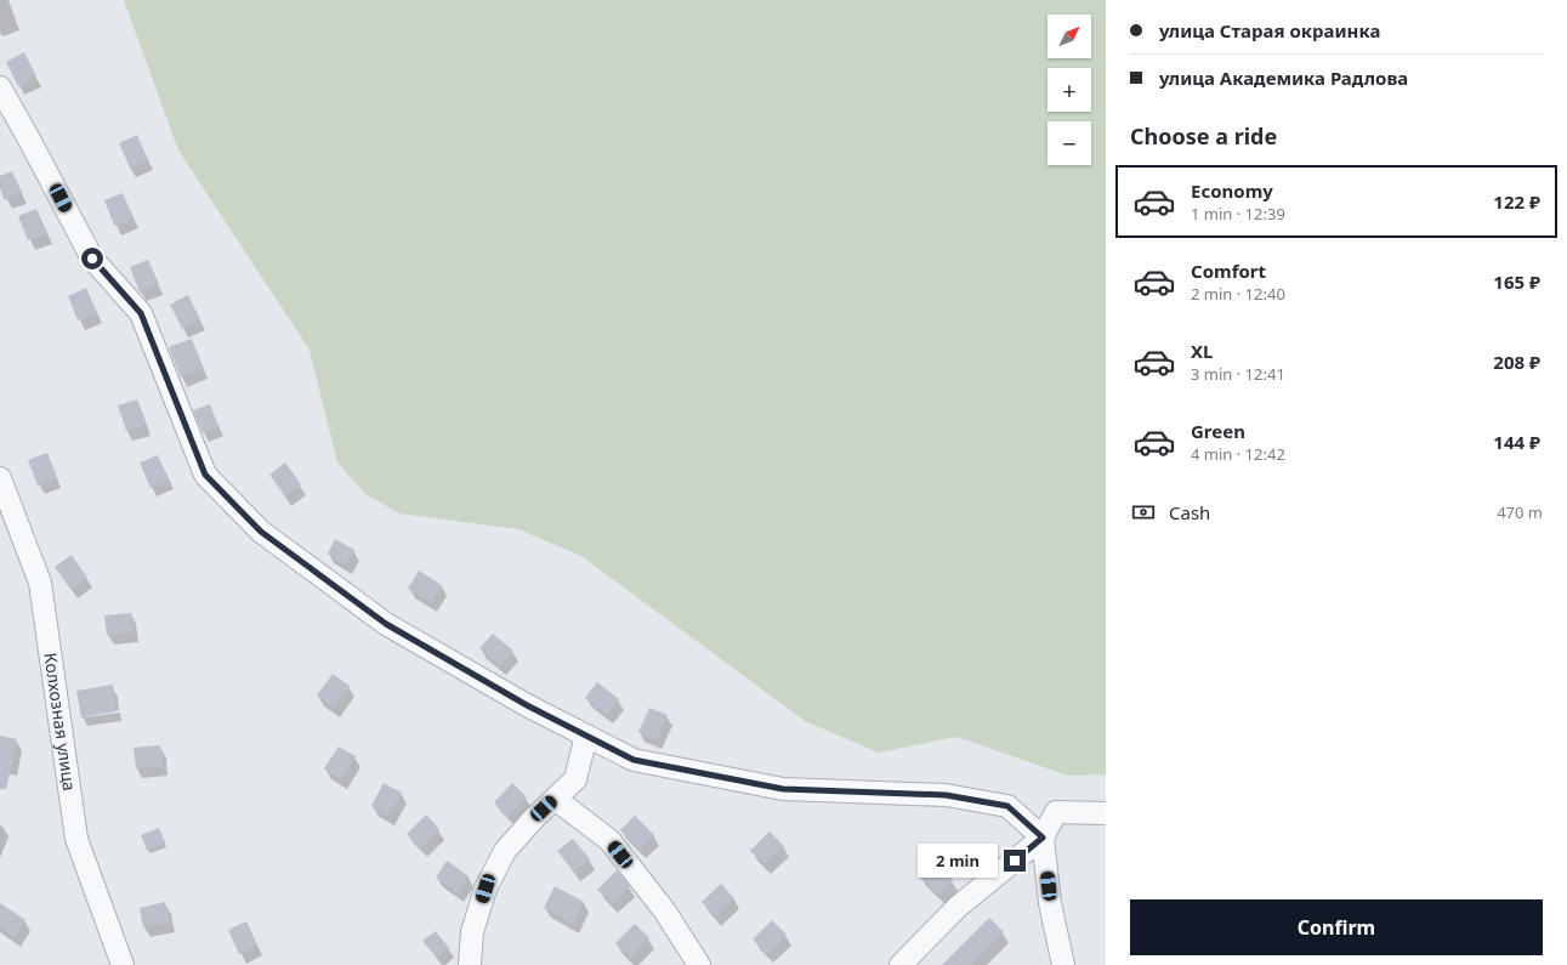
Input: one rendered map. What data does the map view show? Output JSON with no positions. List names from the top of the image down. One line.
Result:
{"streets":{"street":["Колхозная улица"]},"north":"top right","page":{"banner":["улица Старая окраинка","улица Академика Радлова"],"map_buttons":["+","−"],"heading":"Choose a ride","list":[{"name":"Economy","note":"1 min · 12:39","value":"122 ₽"},{"name":"Comfort","note":"2 min · 12:40","value":"165 ₽"},{"name":"XL","note":"3 min · 12:41","value":"208 ₽"},{"name":"Green","note":"4 min · 12:42","value":"144 ₽"}],"pay":["Cash","470 m"],"bubble":"2 min","buttons":"Confirm"}}
